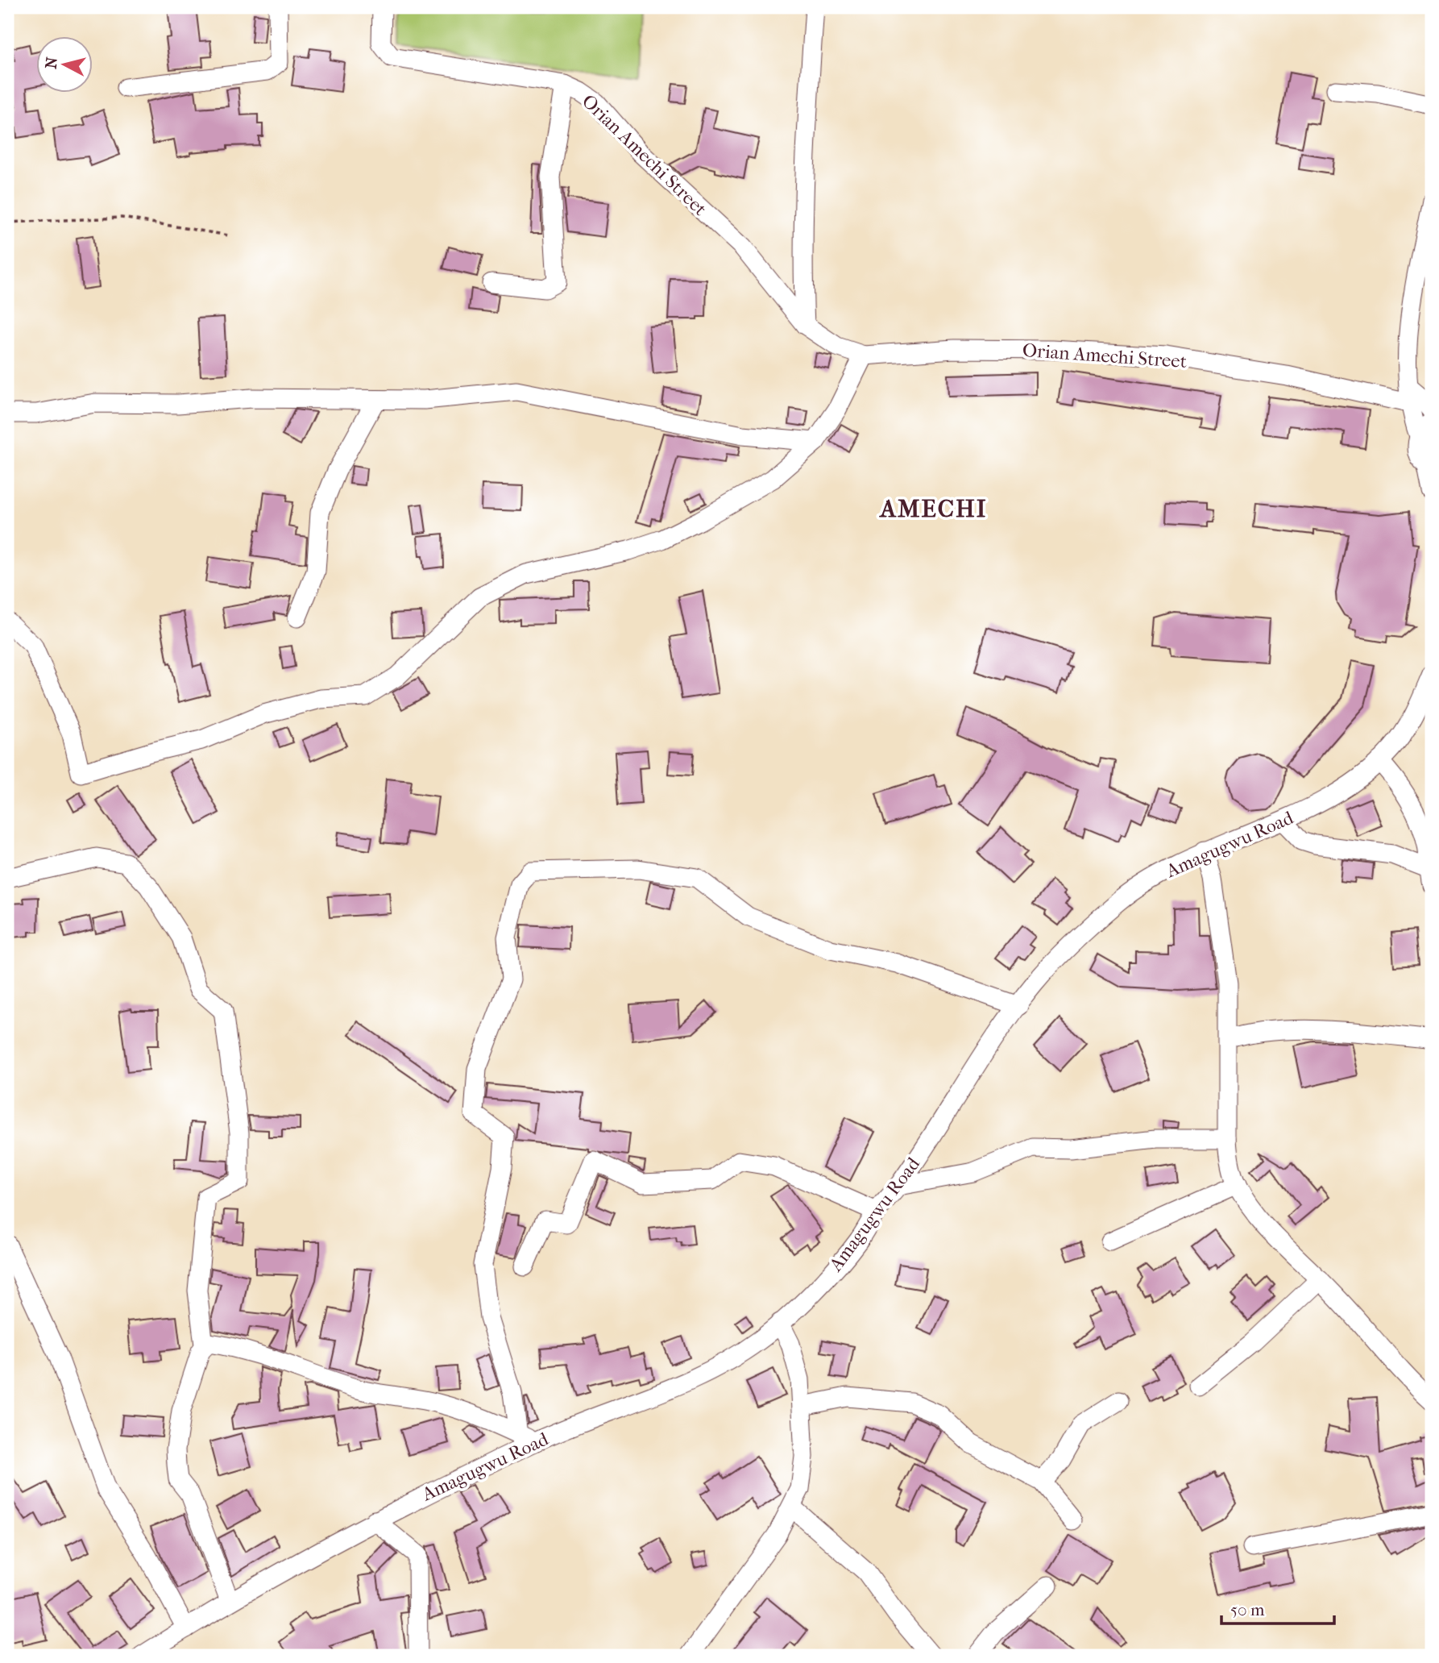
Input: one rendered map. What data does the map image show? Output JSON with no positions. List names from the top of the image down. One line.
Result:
{"streets":{"street":["Orian Amechi Street","Amagugwu Road"]},"districts":["AMECHI"],"scale_bar":"50 m","north":"left"}
